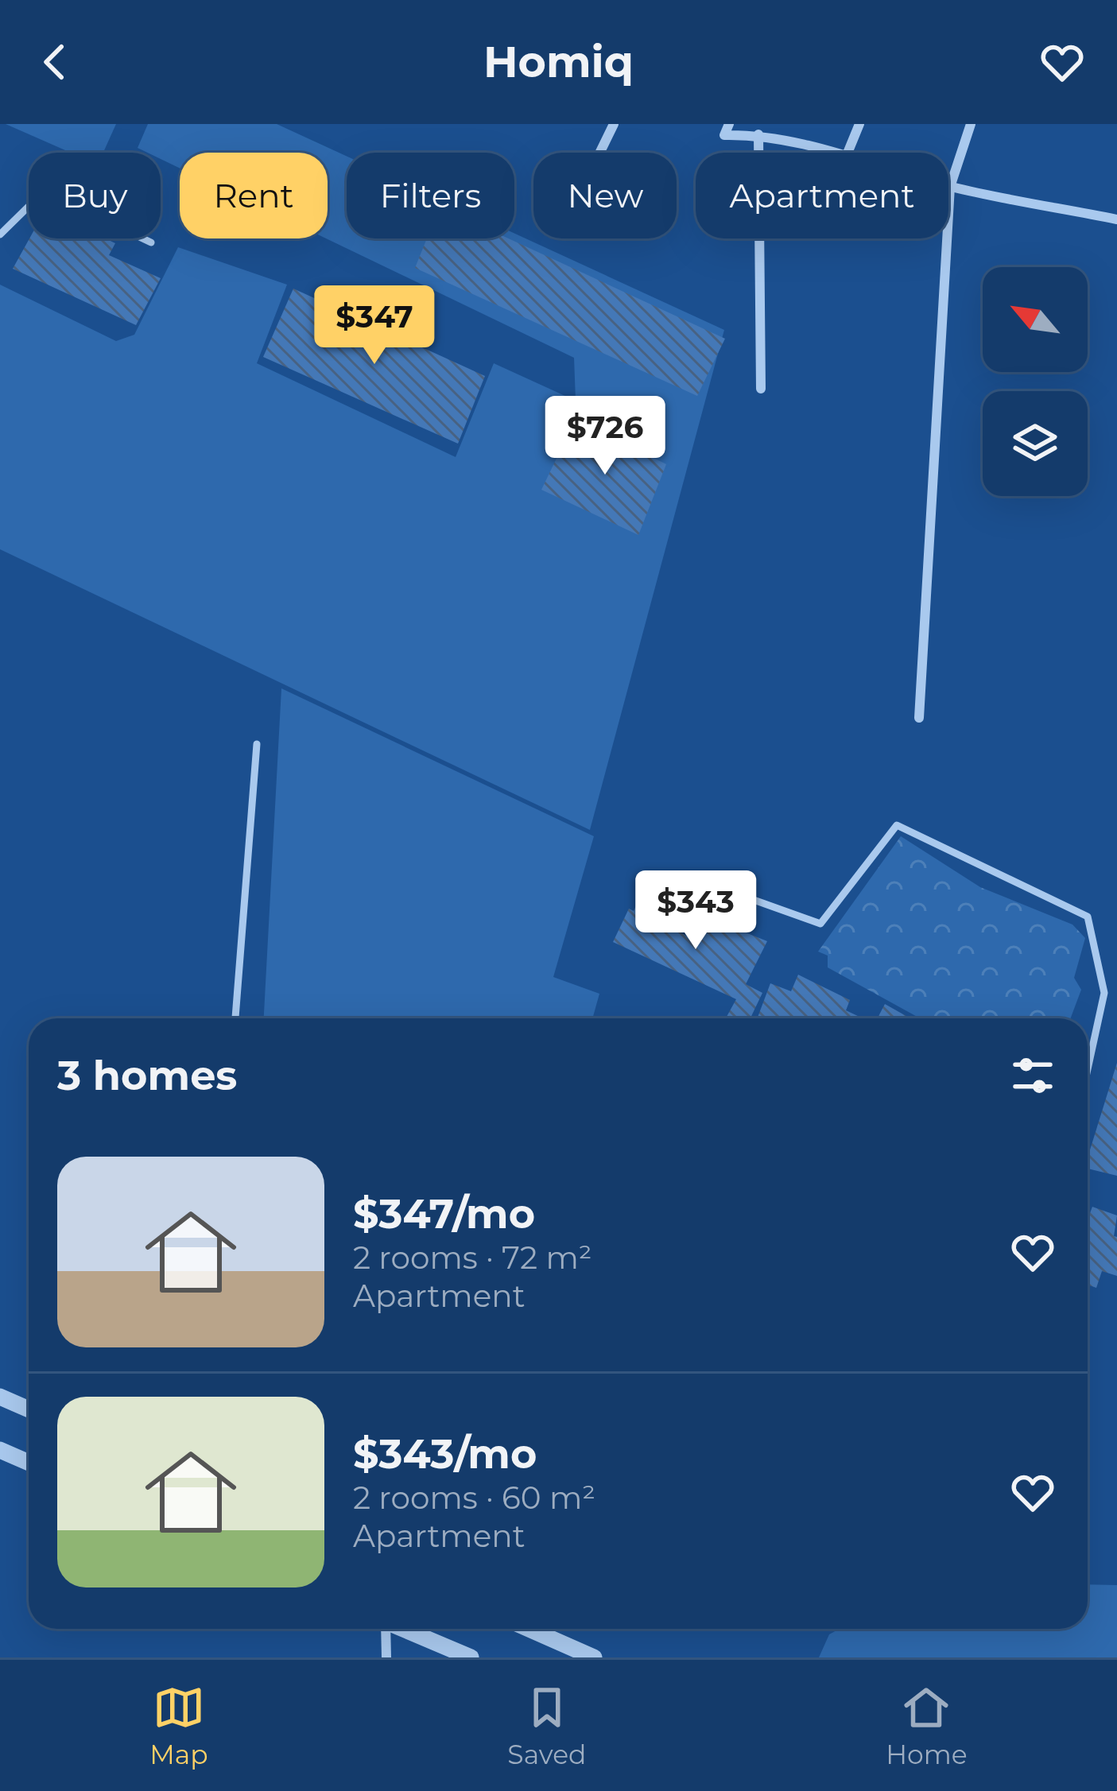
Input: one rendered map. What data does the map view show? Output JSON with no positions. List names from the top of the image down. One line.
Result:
{"north":"top left","page":{"header":"Homiq","chip":["Buy","Rent","Filters","New","Apartment"],"price":["$347","$726","$343"],"heading":"3 homes","list":[{"name":"$347/mo","note":"2 rooms · 72 m² · Apartment"},{"name":"$343/mo","note":"2 rooms · 60 m² · Apartment"}],"tabs":["Map","Saved","Home"]}}
